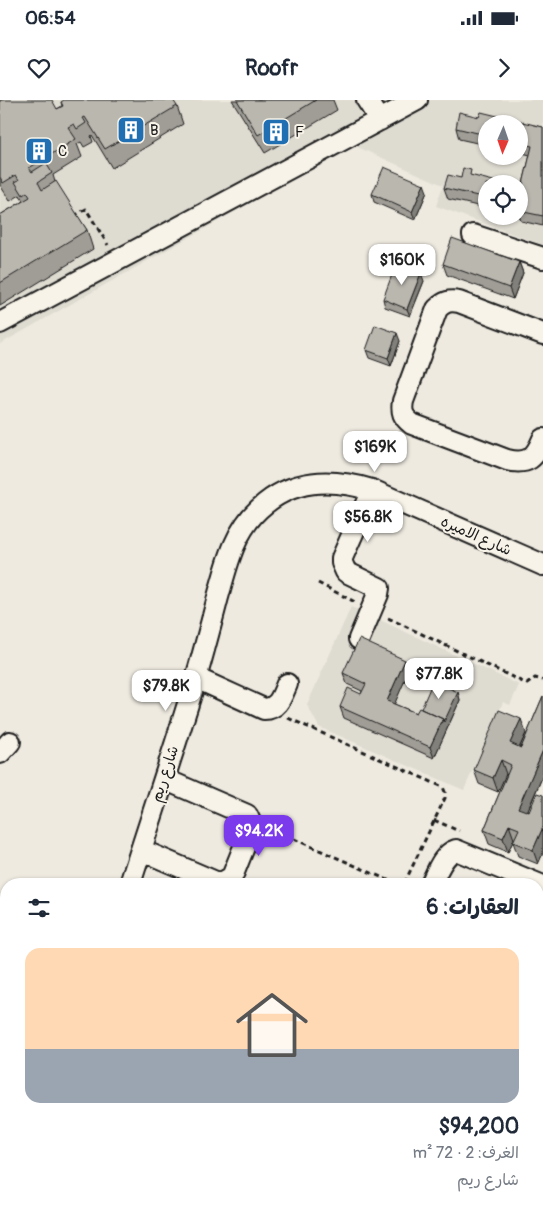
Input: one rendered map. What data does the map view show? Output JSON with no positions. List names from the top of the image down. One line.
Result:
{"streets":{"street":["شارع الاميره","شارع ريم"]},"crossings":[["شارع الاميره","شارع ريم"]],"places":{"building":["B","F","C"]},"north":"bottom","page":{"status":"06:54","header":"Roofr","price":["$160K","$169K","$56.8K","$77.8K","$79.8K","$94.2K"],"heading":"العقارات: 6","list":[{"name":"$94,200","note":"الغرف: 2 · 72 m² · شارع ريم"}]}}
